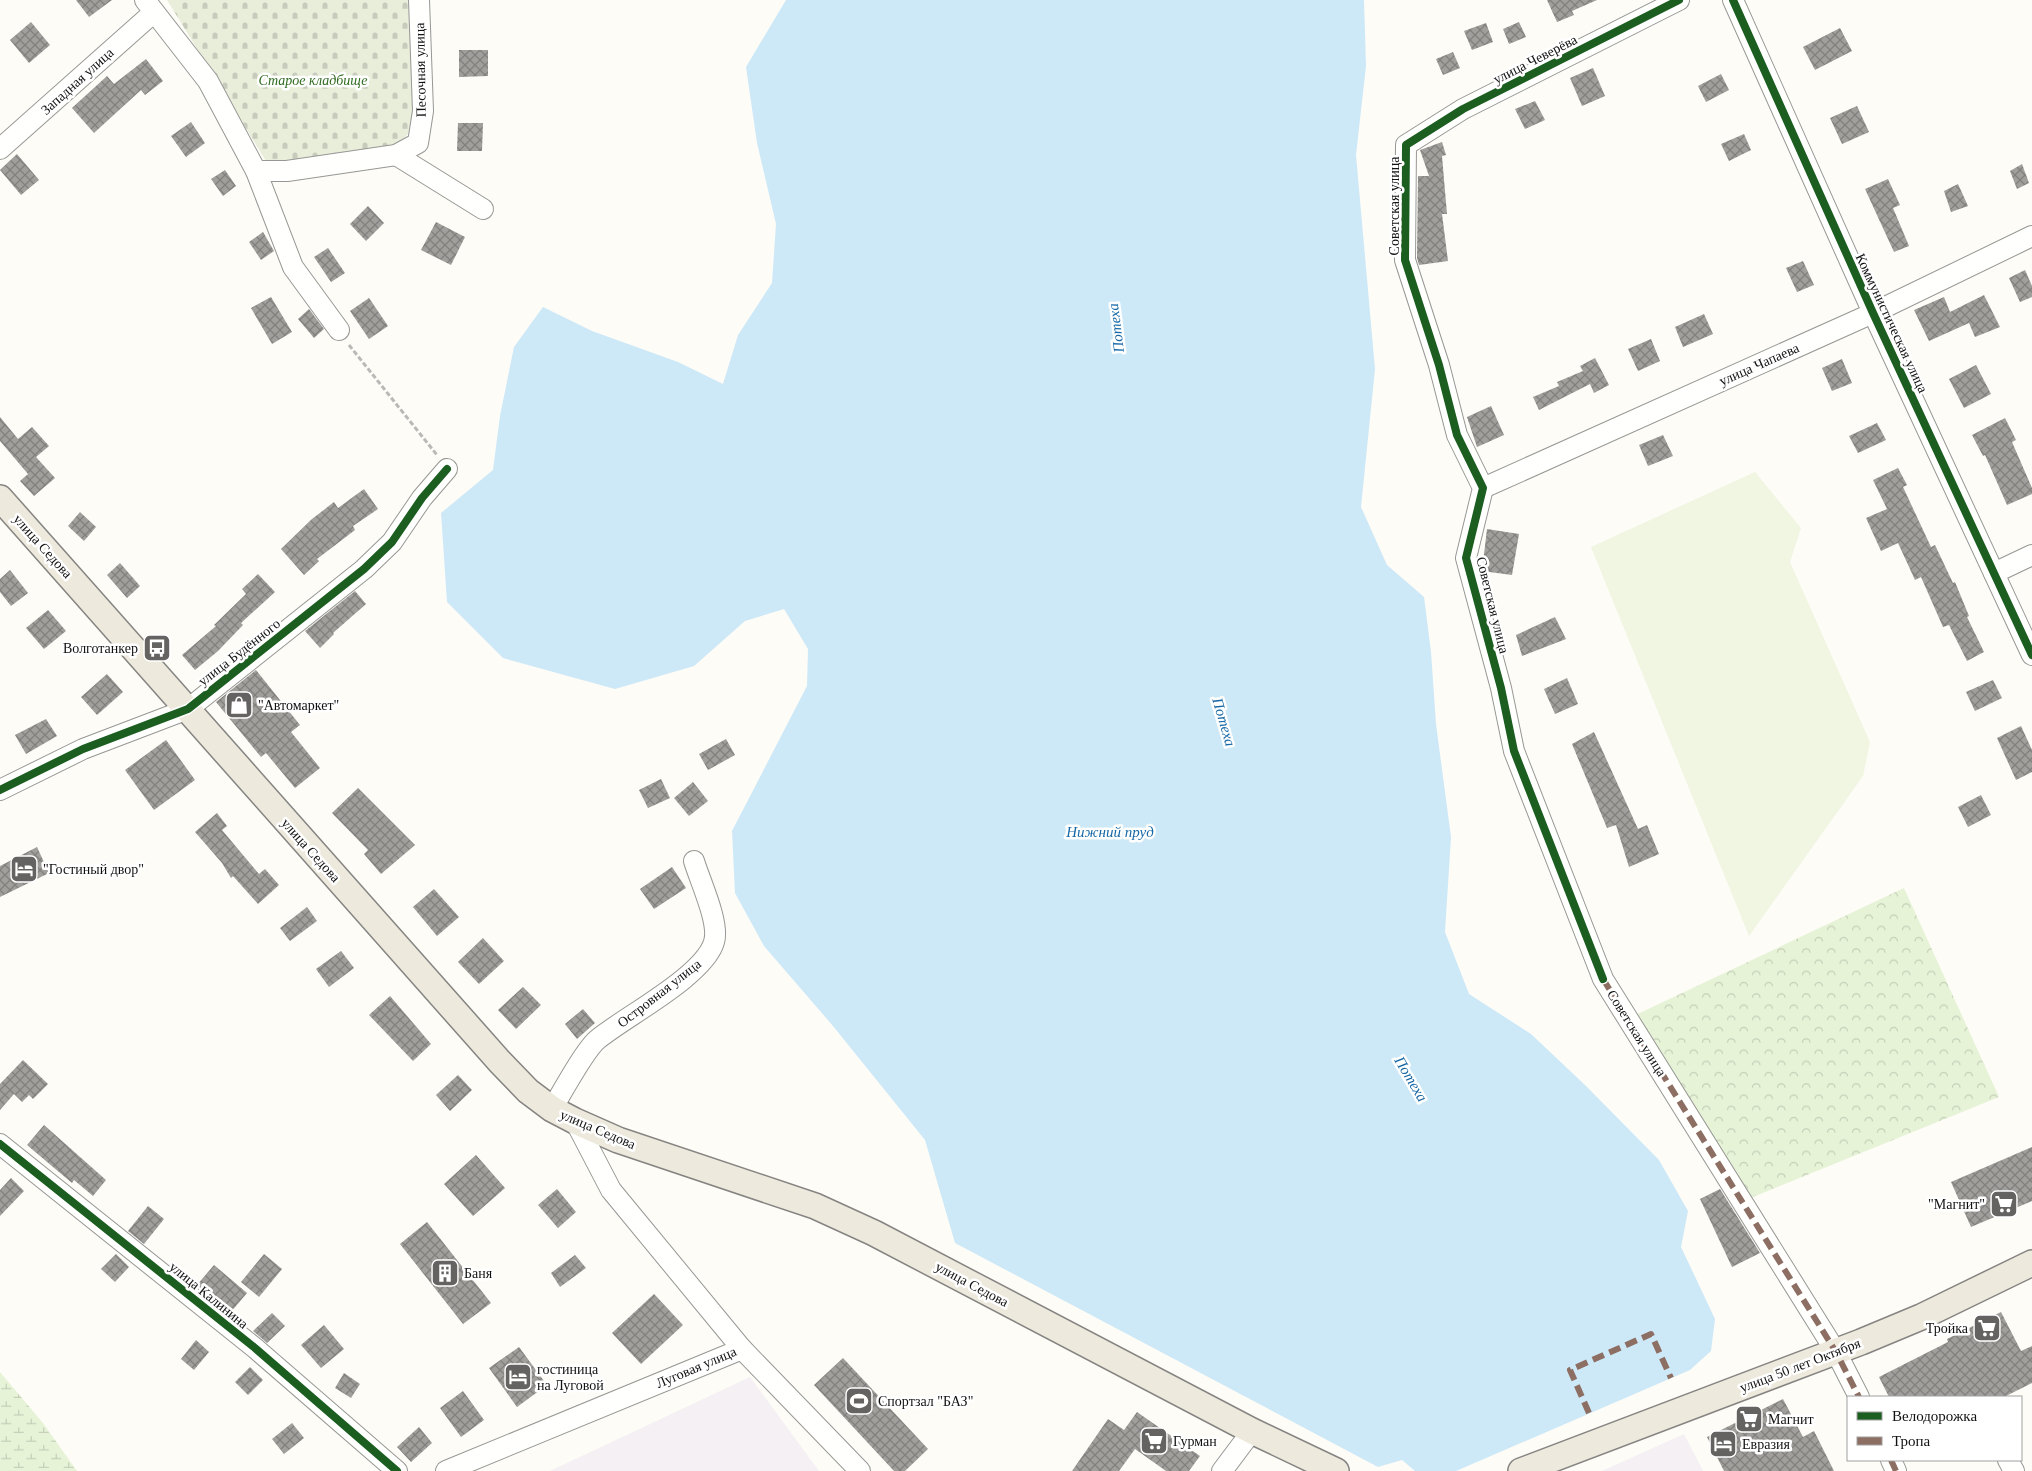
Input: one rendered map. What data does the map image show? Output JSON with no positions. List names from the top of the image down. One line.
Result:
{"streets":{"main road":["улица Седова","улица 50 лет Октября"],"street":["улица Чеверёва","Песочная улица","Западная улица","Советская улица","Коммунистическая улица","улица Чапаева","улица Будённого","Островная улица","улица Калинина","Луговая улица"]},"crossings":[["улица Чеверёва","Советская улица"],["Советская улица","улица Чапаева"],["Советская улица","улица 50 лет Октября"],["Коммунистическая улица","улица Чапаева"],["улица Седова","улица Будённого"],["улица Седова","Островная улица"],["улица Седова","Луговая улица"]],"water":["Потеха","Нижний пруд"],"parks":["Старое кладбище"],"places":{"bus stop":["Волготанкер"],"shop":["\"Автомаркет\""],"hotel":["\"Гостиный двор\"","гостиница на Луговой","Евразия"],"supermarket":["\"Магнит\"","Тройка","Магнит","Гурман"],"building":["Баня"],"sports":["Спортзал \"БАЗ\""]},"legend":["Велодорожка","Тропа"]}
